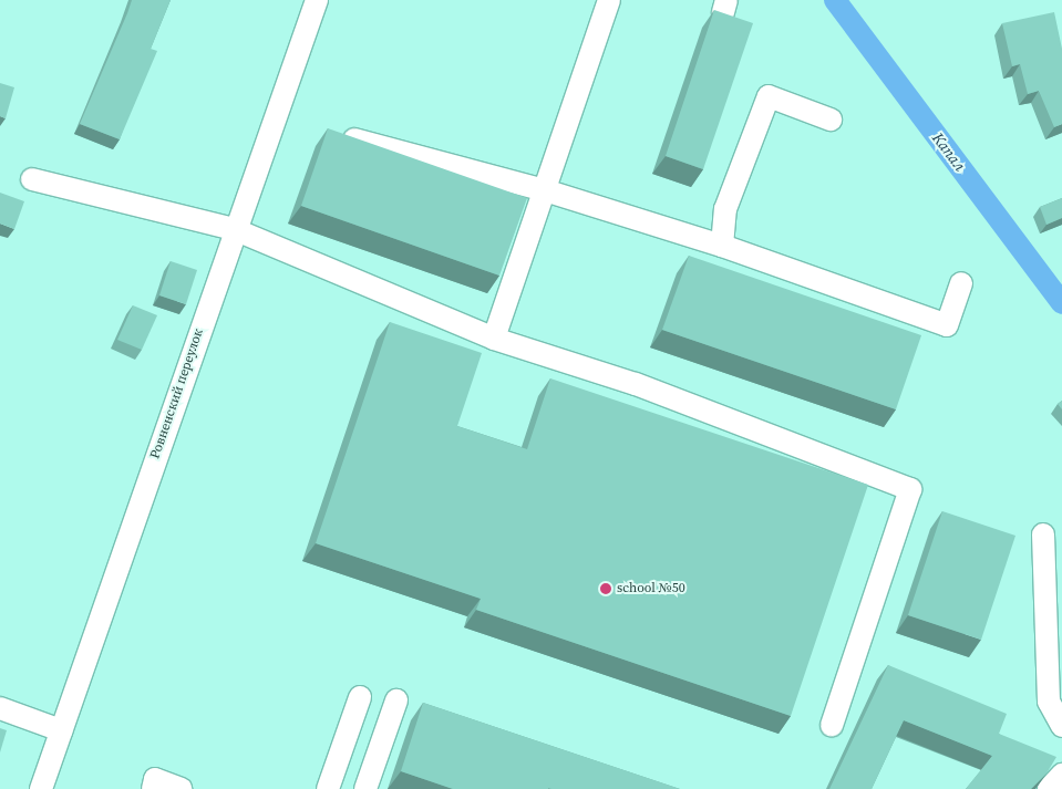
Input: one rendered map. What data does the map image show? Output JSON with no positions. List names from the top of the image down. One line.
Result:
{"streets":{"street":["Ровненский переулок"]},"water":["Капал"],"places":["school №50"]}
